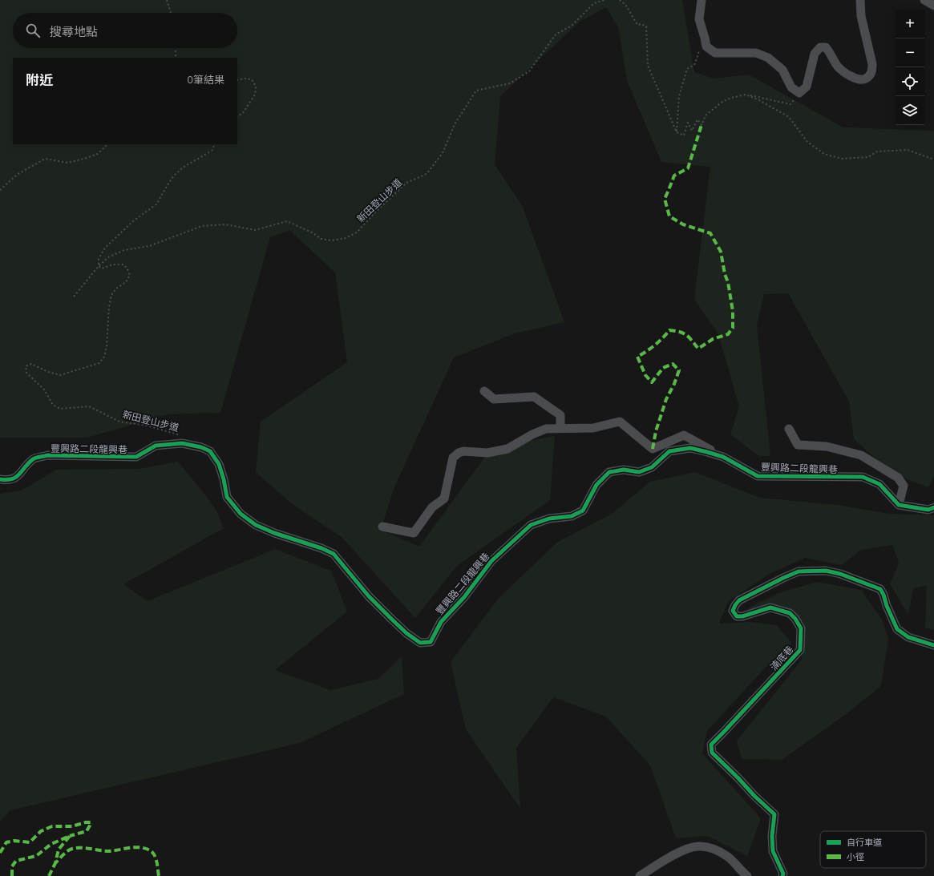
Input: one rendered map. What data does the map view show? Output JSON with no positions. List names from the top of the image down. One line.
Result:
{"streets":{"street":["豐興路二段龍興巷","湳底巷"],"path":["新田登山步道"]},"legend":["自行車道","小徑"],"page":{"map_buttons":["+","−"],"search":"搜尋地點","heading":["附近","0筆結果"]}}
